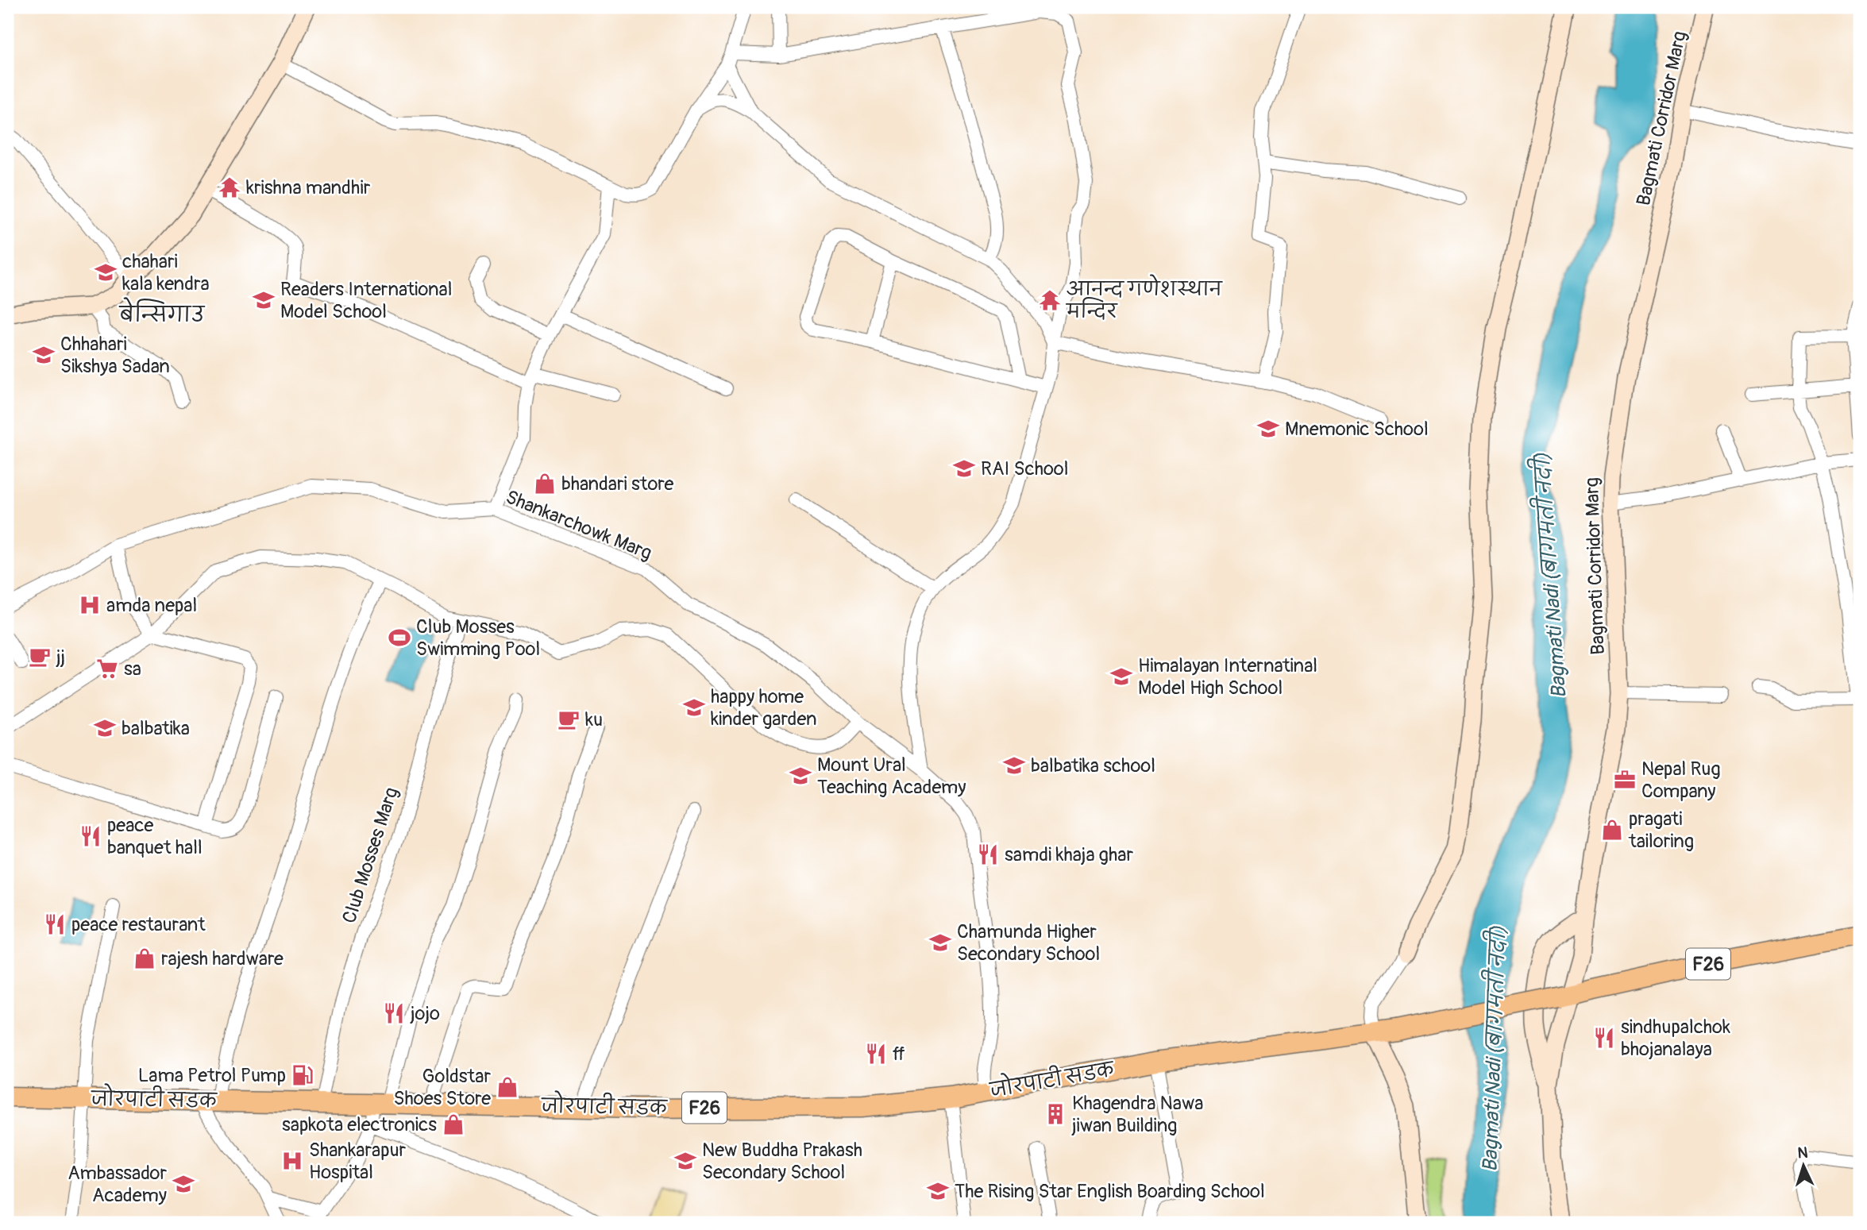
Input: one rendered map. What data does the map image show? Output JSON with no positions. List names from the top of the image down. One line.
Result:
{"streets":{"main road":["F26","जोरपाटी सडक"],"street":["Bagmati Corridor Marg","Shankarchowk Marg","Club Mosses Marg"]},"crossings":[["Bagmati Corridor Marg","F26"],["Bagmati Corridor Marg","जोरपाटी सडक"],["Shankarchowk Marg","जोरपाटी सडक"],["Club Mosses Marg","जोरपाटी सडक"],["F26","जोरपाटी सडक"]],"districts":["बेन्सिगाउ"],"water":["Bagmati Nadi (बागमती नदी)"],"places":{"temple":["krishna mandhir","आनन्द गणेशस्थान मन्दिर"],"school or university":["chahari kala kendra","Readers International Model School","Chhahari Sikshya Sadan","Mnemonic School","RAI School","Himalayan Internatinal Model High School","happy home kinder garden","balbatika","balbatika school","Mount Ural Teaching Academy","Chamunda Higher Secondary School","New Buddha Prakash Secondary School","Ambassador Academy","The Rising Star English Boarding School"],"shop":["bhandari store","pragati tailoring","rajesh hardware","Goldstar Shoes Store","sapkota electronics"],"hospital":["amda nepal","Shankarapur Hospital"],"sports":["Club Mosses Swimming Pool"],"cafe":["jj","ku"],"supermarket":["sa"],"office":["Nepal Rug Company"],"restaurant":["peace banquet hall","samdi khaja ghar","peace restaurant","jojo","sindhupalchok bhojanalaya","ff"],"fuel station":["Lama Petrol Pump"],"building":["Khagendra Nawa jiwan Building"]},"north":"top"}
